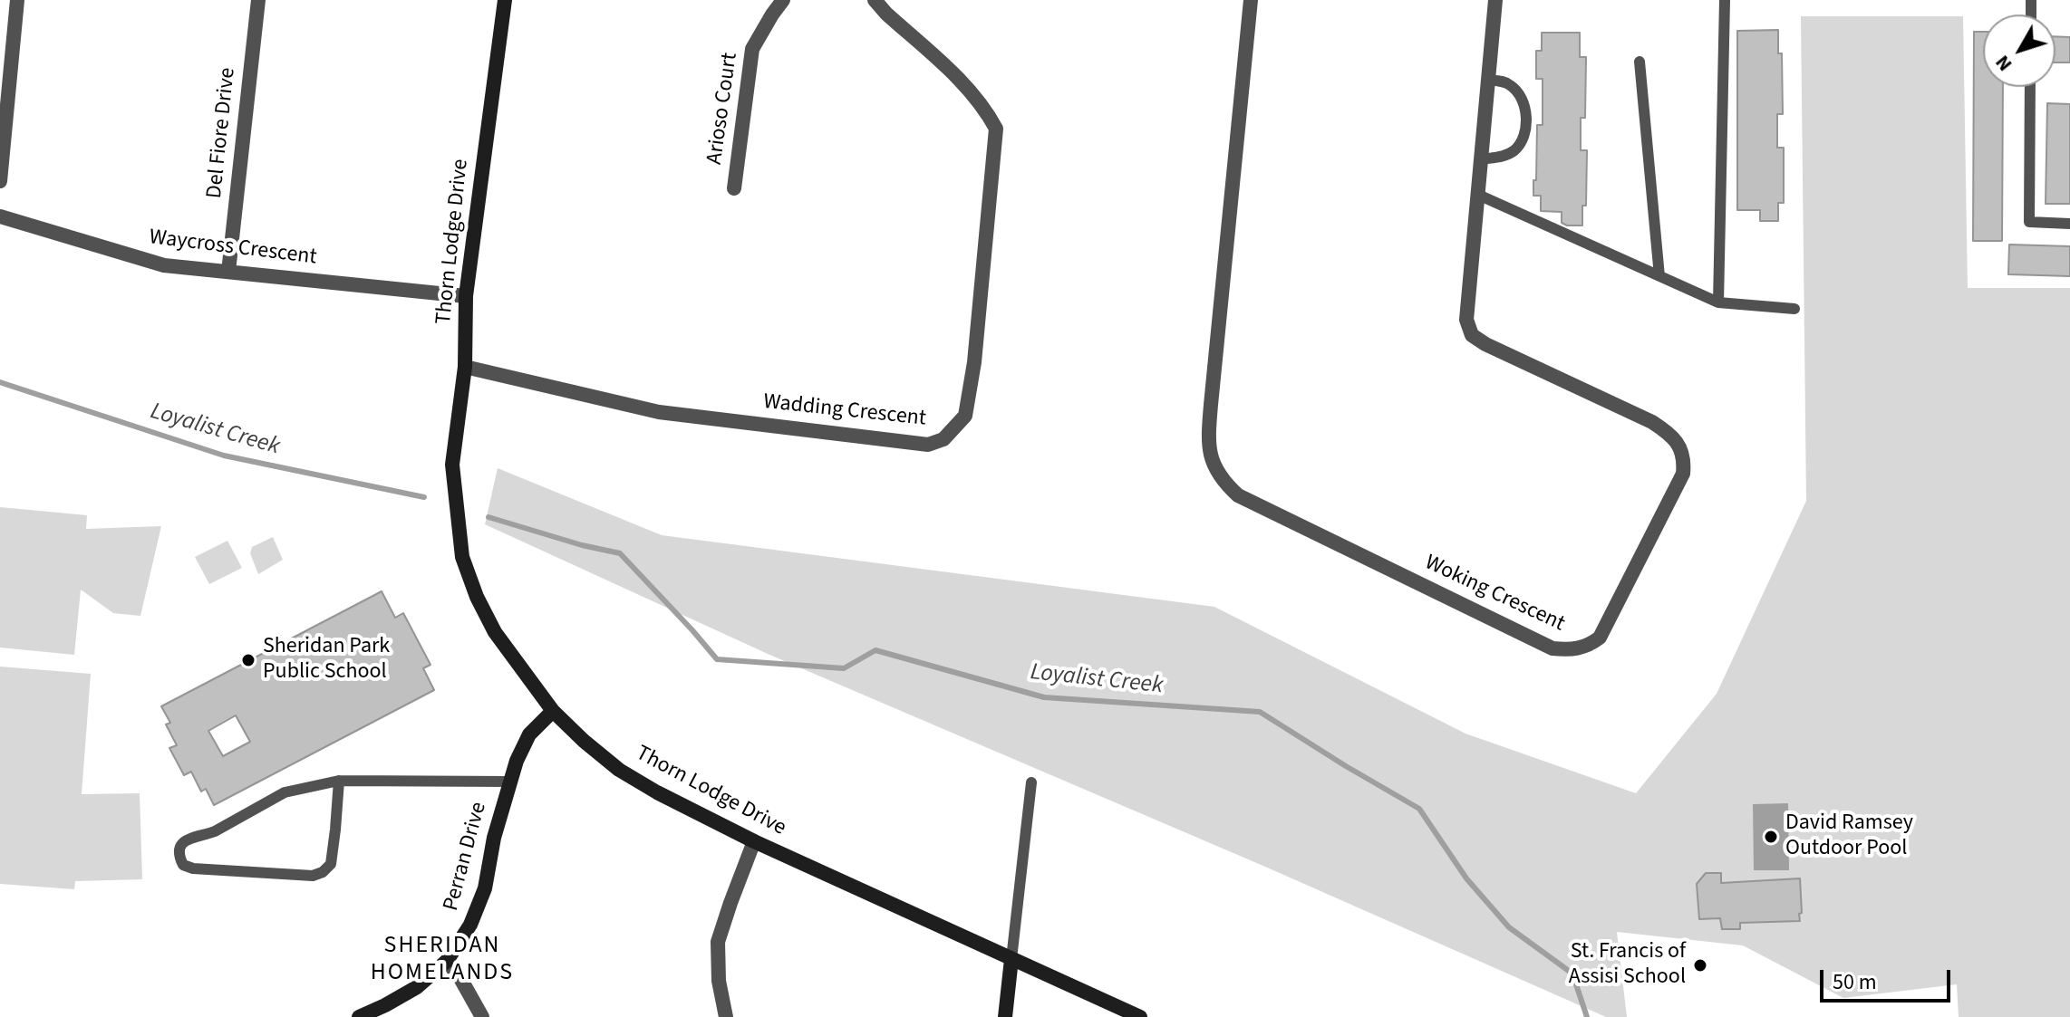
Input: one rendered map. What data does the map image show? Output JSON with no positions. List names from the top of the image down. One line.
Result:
{"streets":{"street":["Arioso Court","Del Fiore Drive","Thorn Lodge Drive","Waycross Crescent","Wadding Crescent","Woking Crescent","Perran Drive"]},"crossings":[["Del Fiore Drive","Waycross Crescent"],["Thorn Lodge Drive","Waycross Crescent"],["Thorn Lodge Drive","Wadding Crescent"],["Thorn Lodge Drive","Perran Drive"]],"districts":["SHERIDAN HOMELANDS"],"water":["Loyalist Creek"],"places":["Sheridan Park Public School","David Ramsey Outdoor Pool","St. Francis of Assisi School"],"scale_bar":"50 m","north":"bottom left"}
